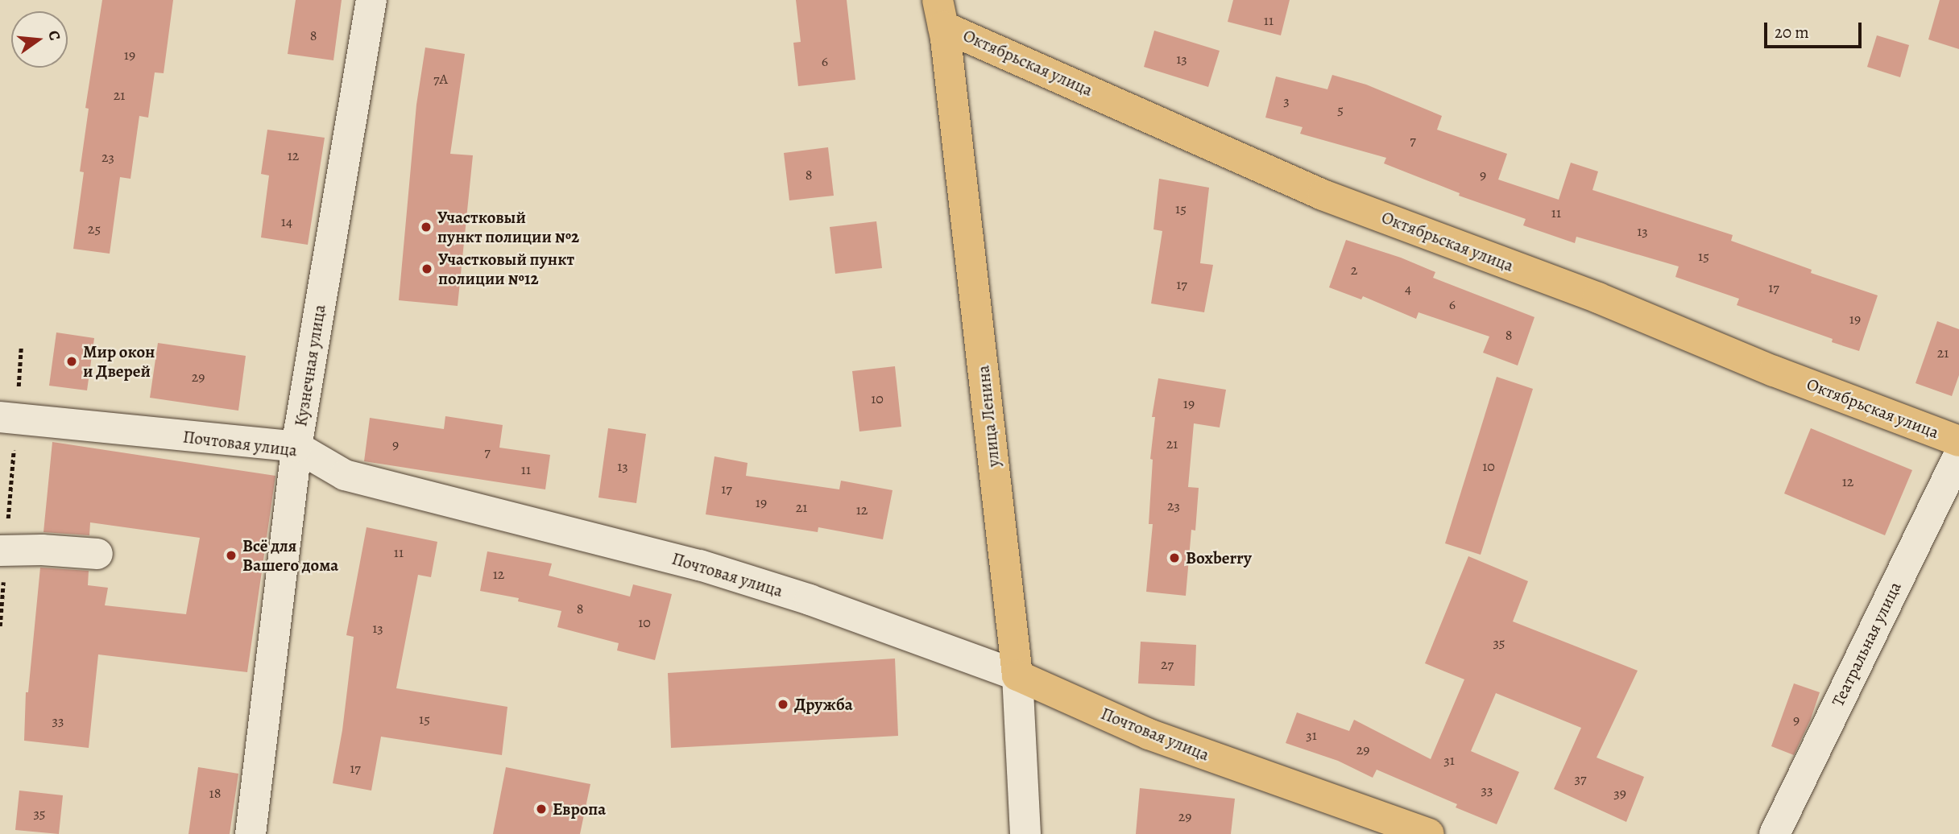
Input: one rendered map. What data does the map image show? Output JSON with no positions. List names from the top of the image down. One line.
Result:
{"streets":{"main road":["Октябрьская улица","улица Ленина","Почтовая улица"],"street":["Кузнечная улица","Театральная улица"]},"crossings":[["Октябрьская улица","улица Ленина"],["Кузнечная улица","Почтовая улица"],["улица Ленина","Почтовая улица"]],"places":["Участковый пункт полиции №2","Участковый пункт полиции №12","Мир окон и Дверей","Всё для Вашего дома","Boxberry","Дружба","Европа"],"house_numbers":["11","8","19","13","6","7А","21","3","5","7","12","23","8","9","15","11","14","25","13","15","2","17","17","4","6","19","8","21","29","10","19","21","9","7","13","10","11","12","17","19","23","21","12","11","12","8","10","13","35","27","15","9","33","31","29","31","17","37","33","18","39","35","29"],"scale_bar":"20 m","north":"right"}
